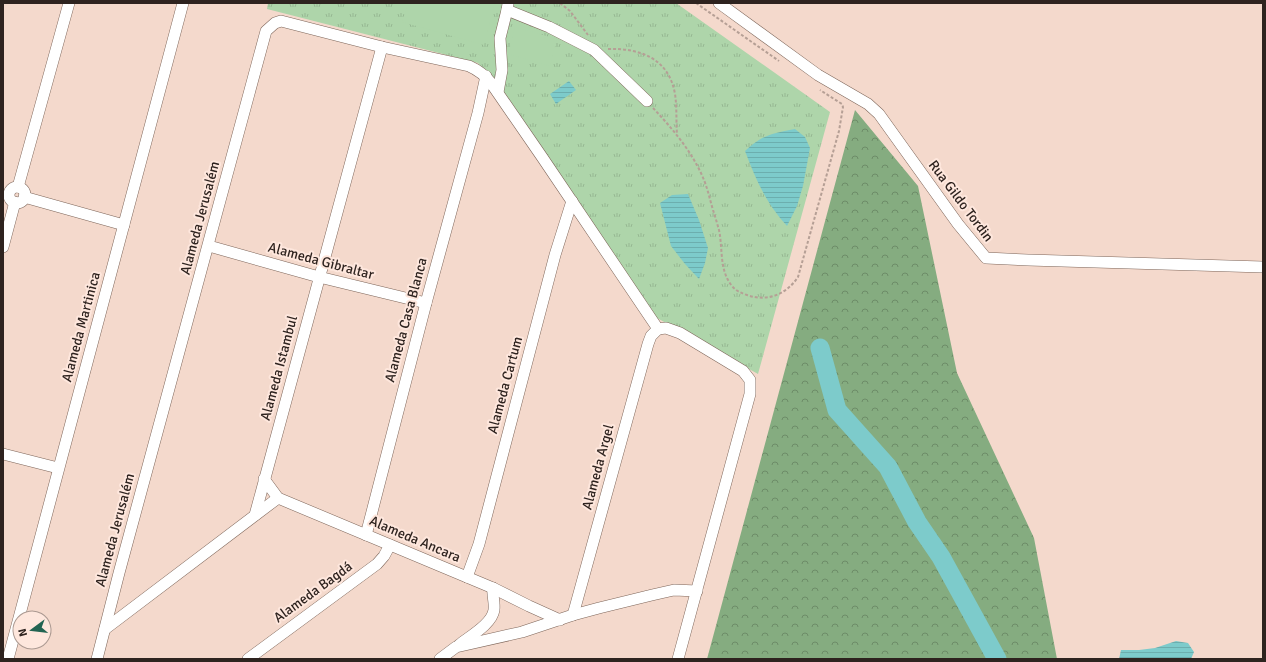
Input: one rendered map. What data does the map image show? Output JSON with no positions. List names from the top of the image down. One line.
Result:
{"streets":{"street":["Rua Gildo Tordin","Alameda Jerusalém","Alameda Gibraltar","Alameda Casa Blanca","Alameda Martinica","Alameda Istambul","Alameda Cartum","Alameda Argel","Alameda Ancara","Alameda Bagdá"]},"crossings":[["Alameda Jerusalém","Alameda Gibraltar"],["Alameda Jerusalém","Alameda Casa Blanca"],["Alameda Jerusalém","Alameda Istambul"],["Alameda Jerusalém","Alameda Cartum"],["Alameda Jerusalém","Alameda Argel"],["Alameda Gibraltar","Alameda Casa Blanca"],["Alameda Gibraltar","Alameda Istambul"],["Alameda Casa Blanca","Alameda Ancara"],["Alameda Cartum","Alameda Ancara"],["Alameda Ancara","Alameda Bagdá"]],"north":"left"}
